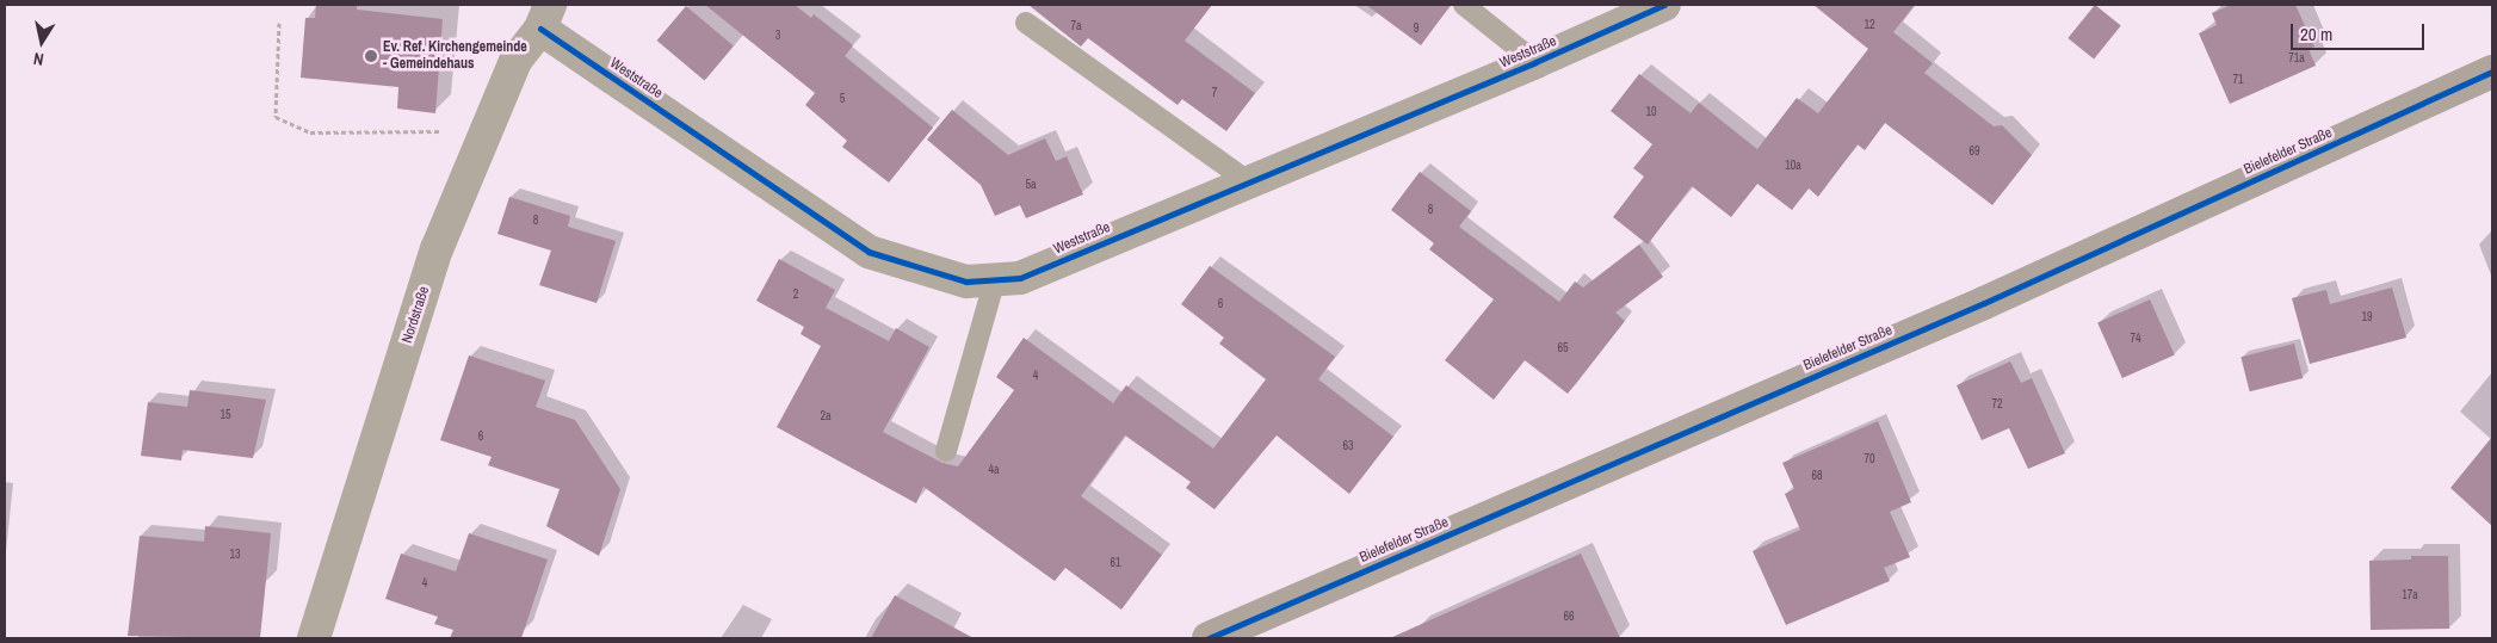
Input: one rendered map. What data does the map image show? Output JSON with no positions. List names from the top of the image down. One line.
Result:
{"streets":{"main road":["Bielefelder Straße"],"street":["Weststraße","Nordstraße"]},"crossings":[["Weststraße","Nordstraße"]],"places":["Ev. Ref. Kirchengemeinde - Gemeindehaus"],"house_numbers":["12","7a","9","3","71a","71","7","5","10","69","10a","5a","8","8","2","6","19","74","65","4","72","15","2a","6","63","70","4a","68","13","61","4","17a","66"],"scale_bar":"20 m","north":"bottom"}
